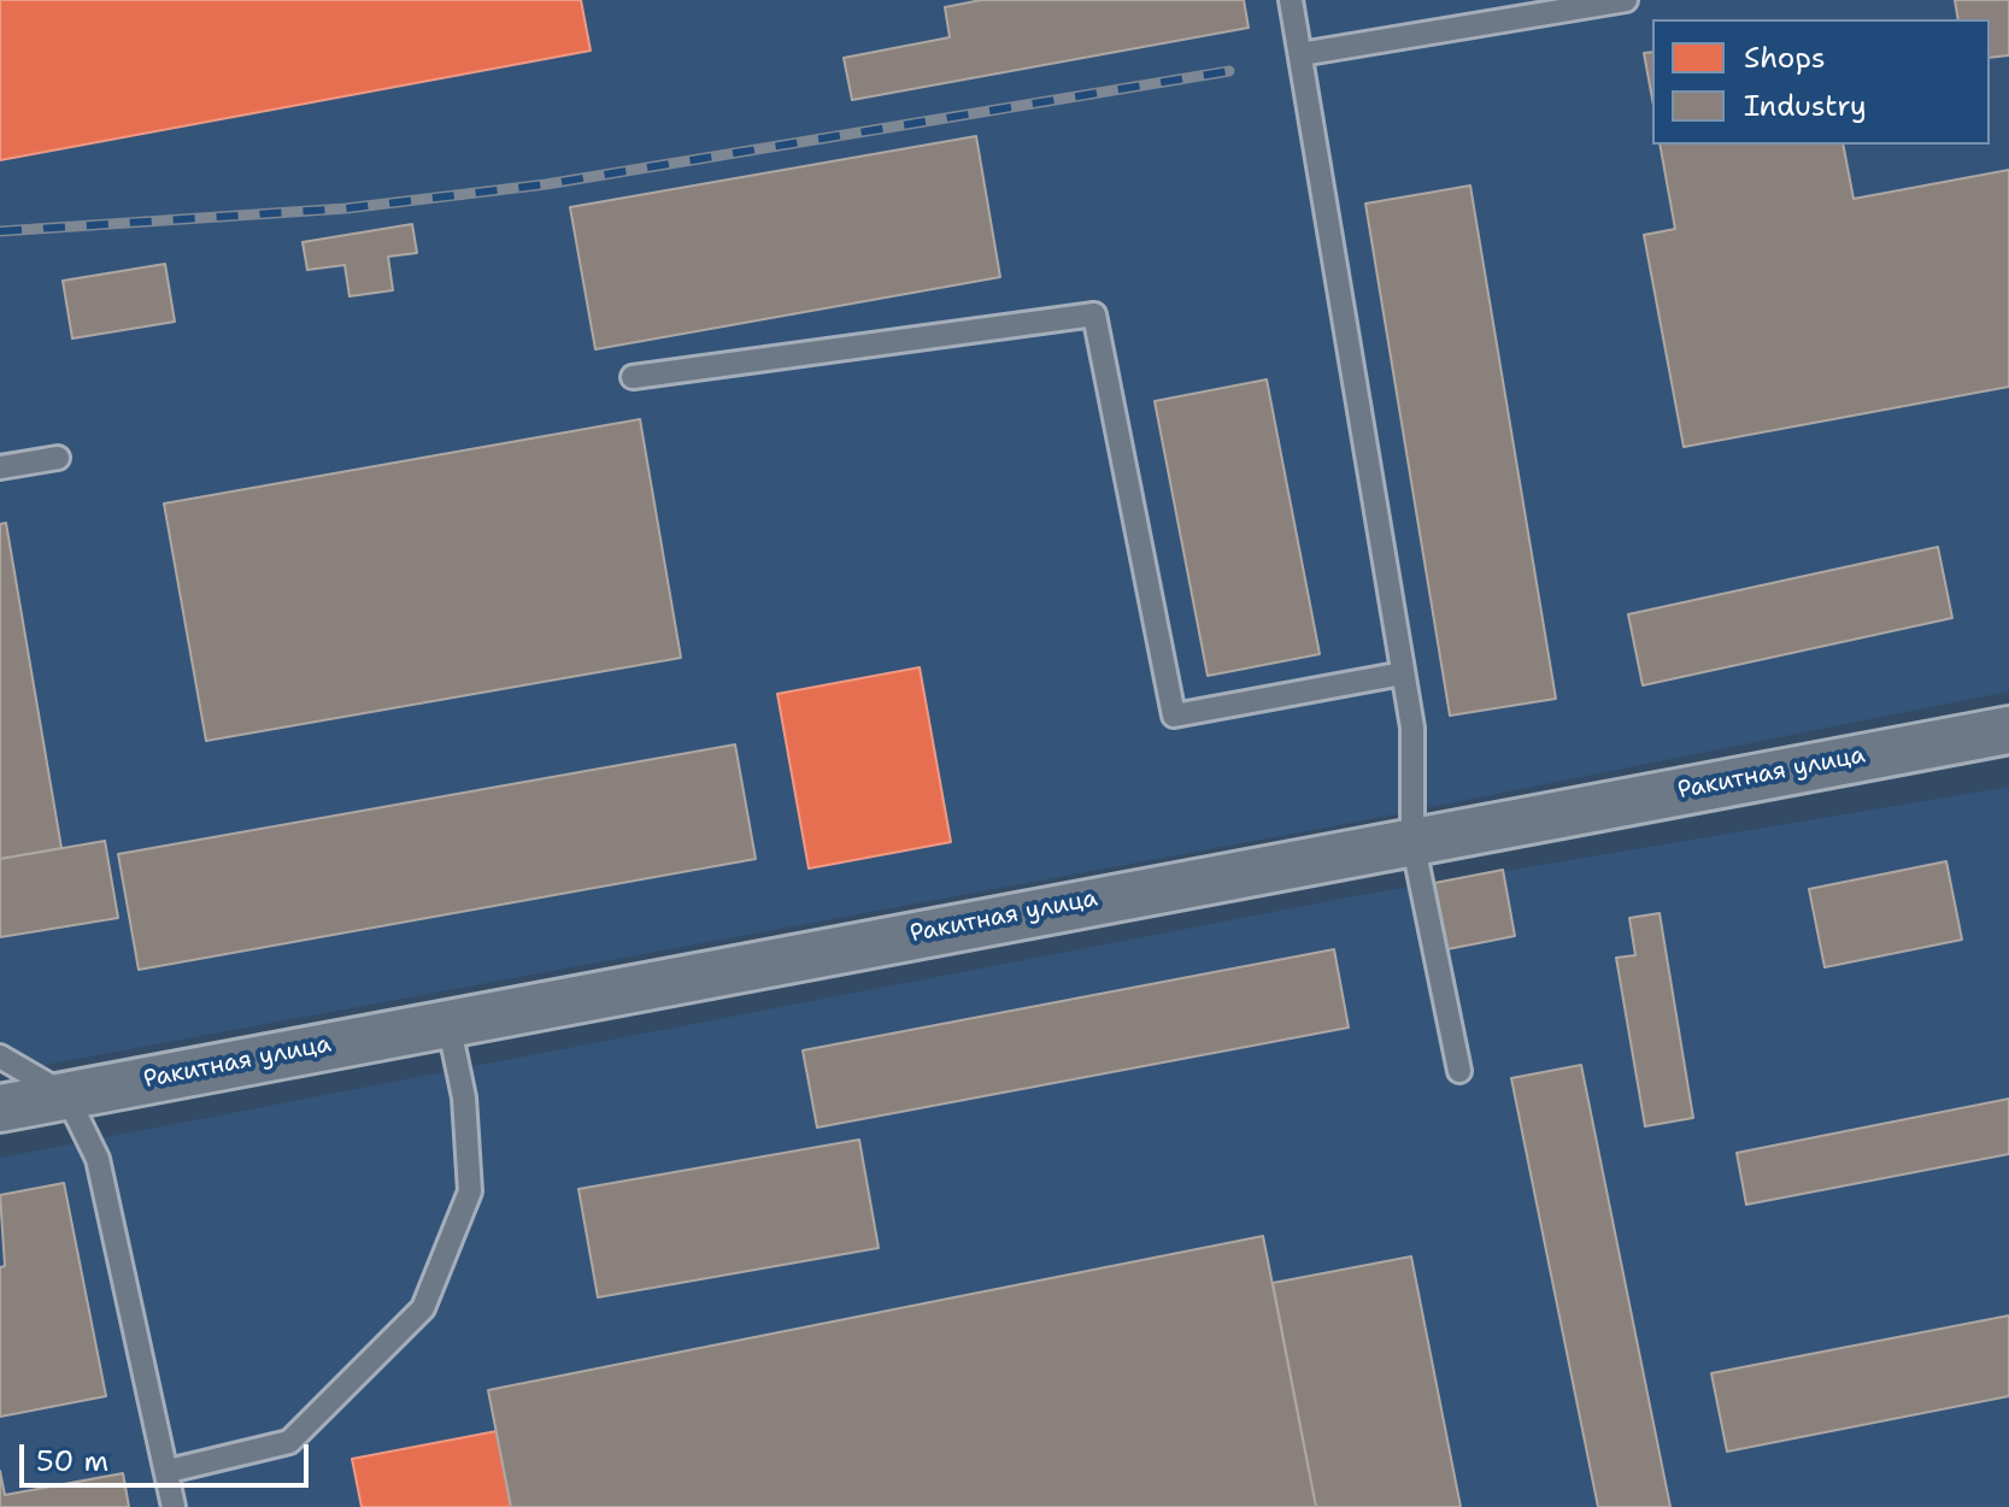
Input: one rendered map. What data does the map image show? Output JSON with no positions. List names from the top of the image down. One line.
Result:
{"streets":{"street":["Ракитная улица"]},"legend":["Shops","Industry"],"scale_bar":"50 m"}
